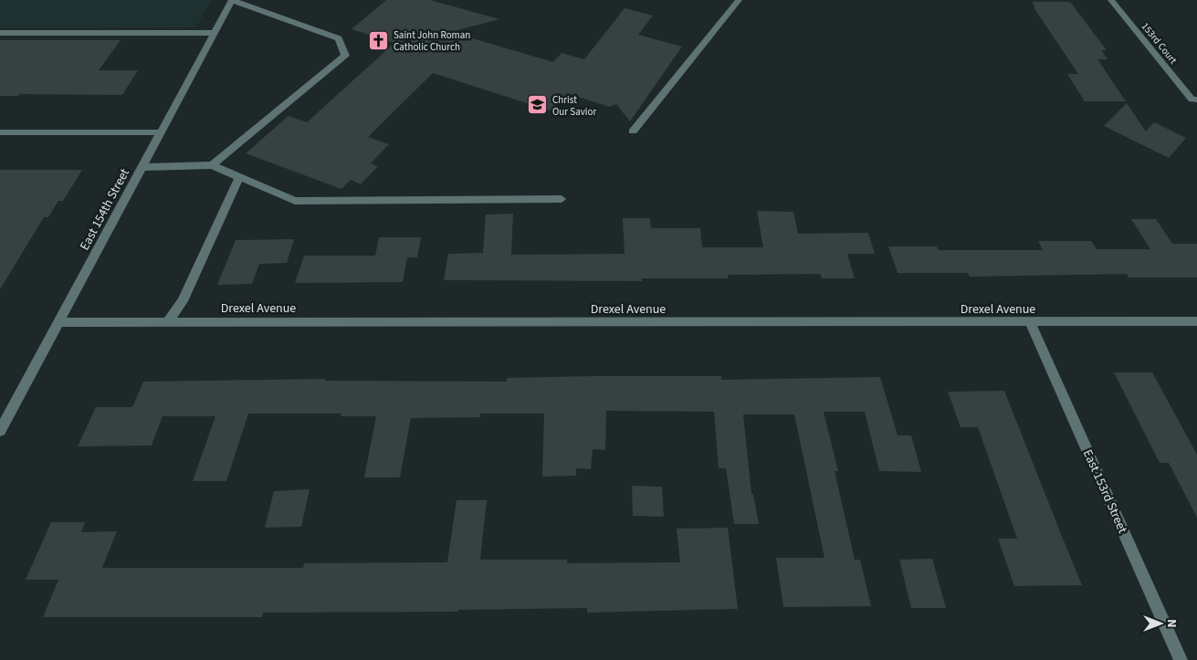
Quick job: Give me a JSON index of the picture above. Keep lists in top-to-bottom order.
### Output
{
  "streets": {
    "street": [
      "153rd Court",
      "East 154th Street",
      "Drexel Avenue",
      "East 153rd Street"
    ]
  },
  "crossings": [
    ["East 154th Street", "Drexel Avenue"],
    ["Drexel Avenue", "East 153rd Street"]
  ],
  "places": {
    "church": ["Saint John Roman Catholic Church"],
    "school or university": ["Christ Our Savior"]
  },
  "north": "right"
}
